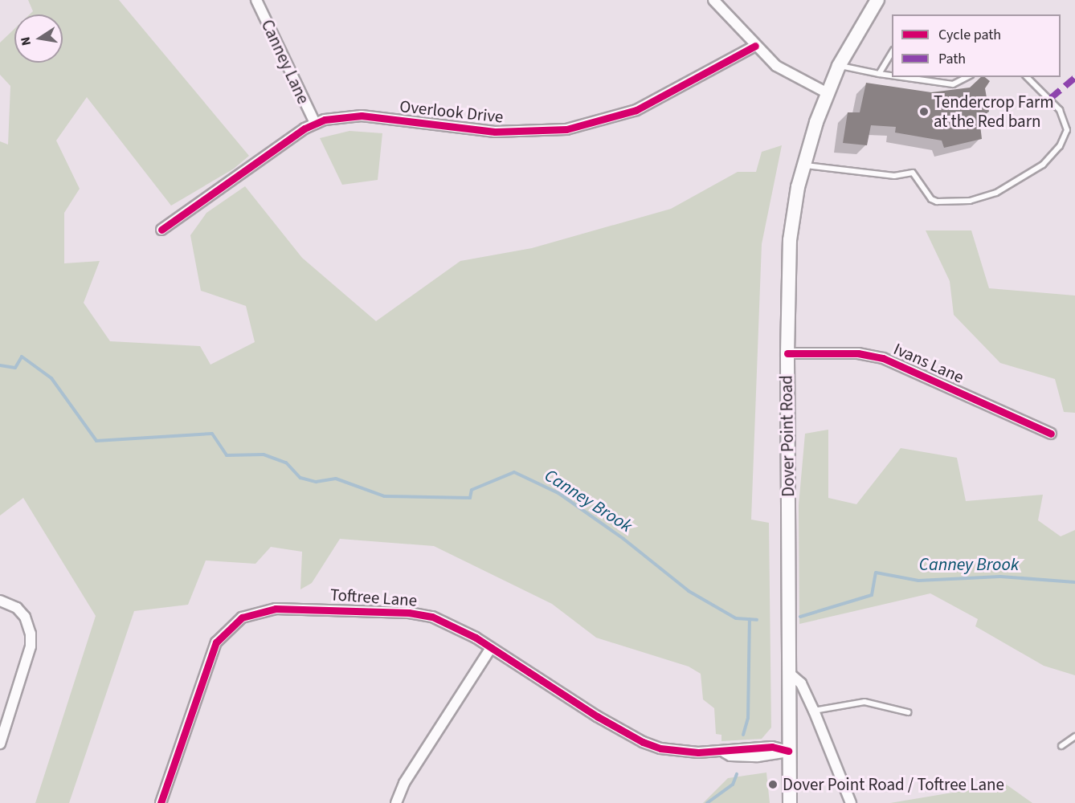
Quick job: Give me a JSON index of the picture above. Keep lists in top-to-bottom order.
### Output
{
  "streets": {
    "main road": ["Dover Point Road"],
    "street": [
      "Canney Lane",
      "Overlook Drive",
      "Ivans Lane",
      "Toftree Lane"
    ]
  },
  "crossings": [
    ["Canney Lane", "Overlook Drive"],
    ["Ivans Lane", "Dover Point Road"],
    ["Dover Point Road", "Toftree Lane"]
  ],
  "water": ["Canney Brook"],
  "places": ["Tendercrop Farm at the Red barn", "Dover Point Road / Toftree Lane"],
  "legend": ["Cycle path", "Path"],
  "north": "left"
}
